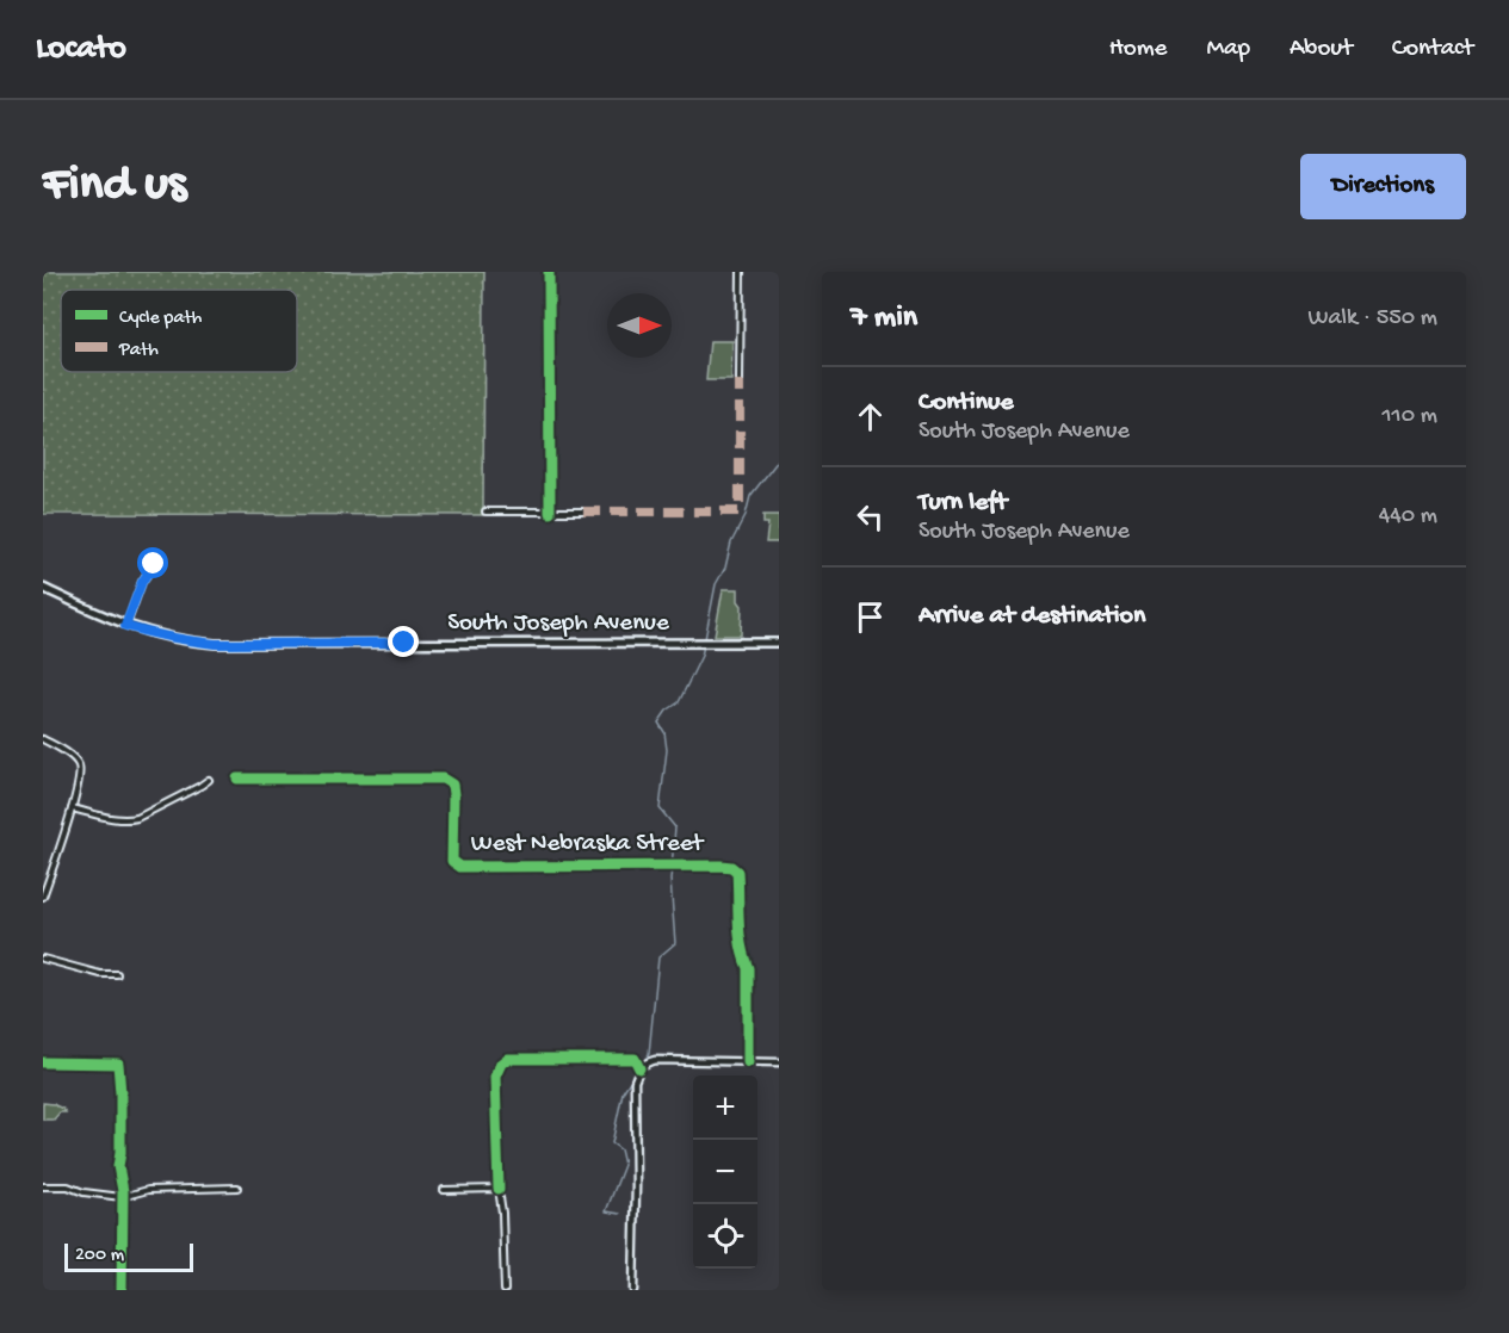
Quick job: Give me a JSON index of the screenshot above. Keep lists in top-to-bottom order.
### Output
{
  "streets": {
    "main road": ["South Joseph Avenue"],
    "street": ["West Nebraska Street"]
  },
  "legend": ["Cycle path", "Path"],
  "scale_bar": "200 m",
  "north": "right",
  "page": {
    "header": "Locato",
    "nav": [
      "Home",
      "Map",
      "About",
      "Contact"
    ],
    "buttons": "Directions",
    "title": "Find us",
    "heading": ["7 min", "Walk · 550 m"],
    "list": [
      ["Continue", "South Joseph Avenue", "110 m"],
      ["Turn left", "South Joseph Avenue", "440 m"],
      "Arrive at destination"
    ],
    "map_buttons": ["+", "−"],
    "scale": "200 m"
  }
}
